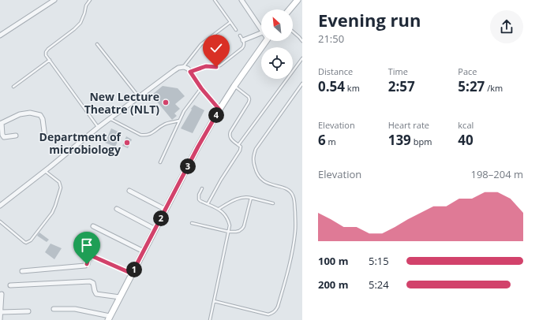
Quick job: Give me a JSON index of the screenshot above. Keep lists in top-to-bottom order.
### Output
{
  "places": ["New Lecture Theatre (NLT)", "Department of microbiology"],
  "north": "top left",
  "page": {
    "heading": ["Evening run", "21:50"],
    "stats": [
      ["Distance", "0.54 km"],
      ["Time", "2:57"],
      ["Pace", "5:27 /km"],
      ["Elevation", "6 m"],
      ["Heart rate", "139 bpm"],
      ["kcal", "40"]
    ],
    "pins": [
      "4",
      "3",
      "2",
      "1"
    ],
    "chart": ["Elevation", "198–204 m"],
    "list": [
      {
        "name": "100 m",
        "note": "5:15"
      },
      {
        "name": "200 m",
        "note": "5:24"
      }
    ]
  }
}
